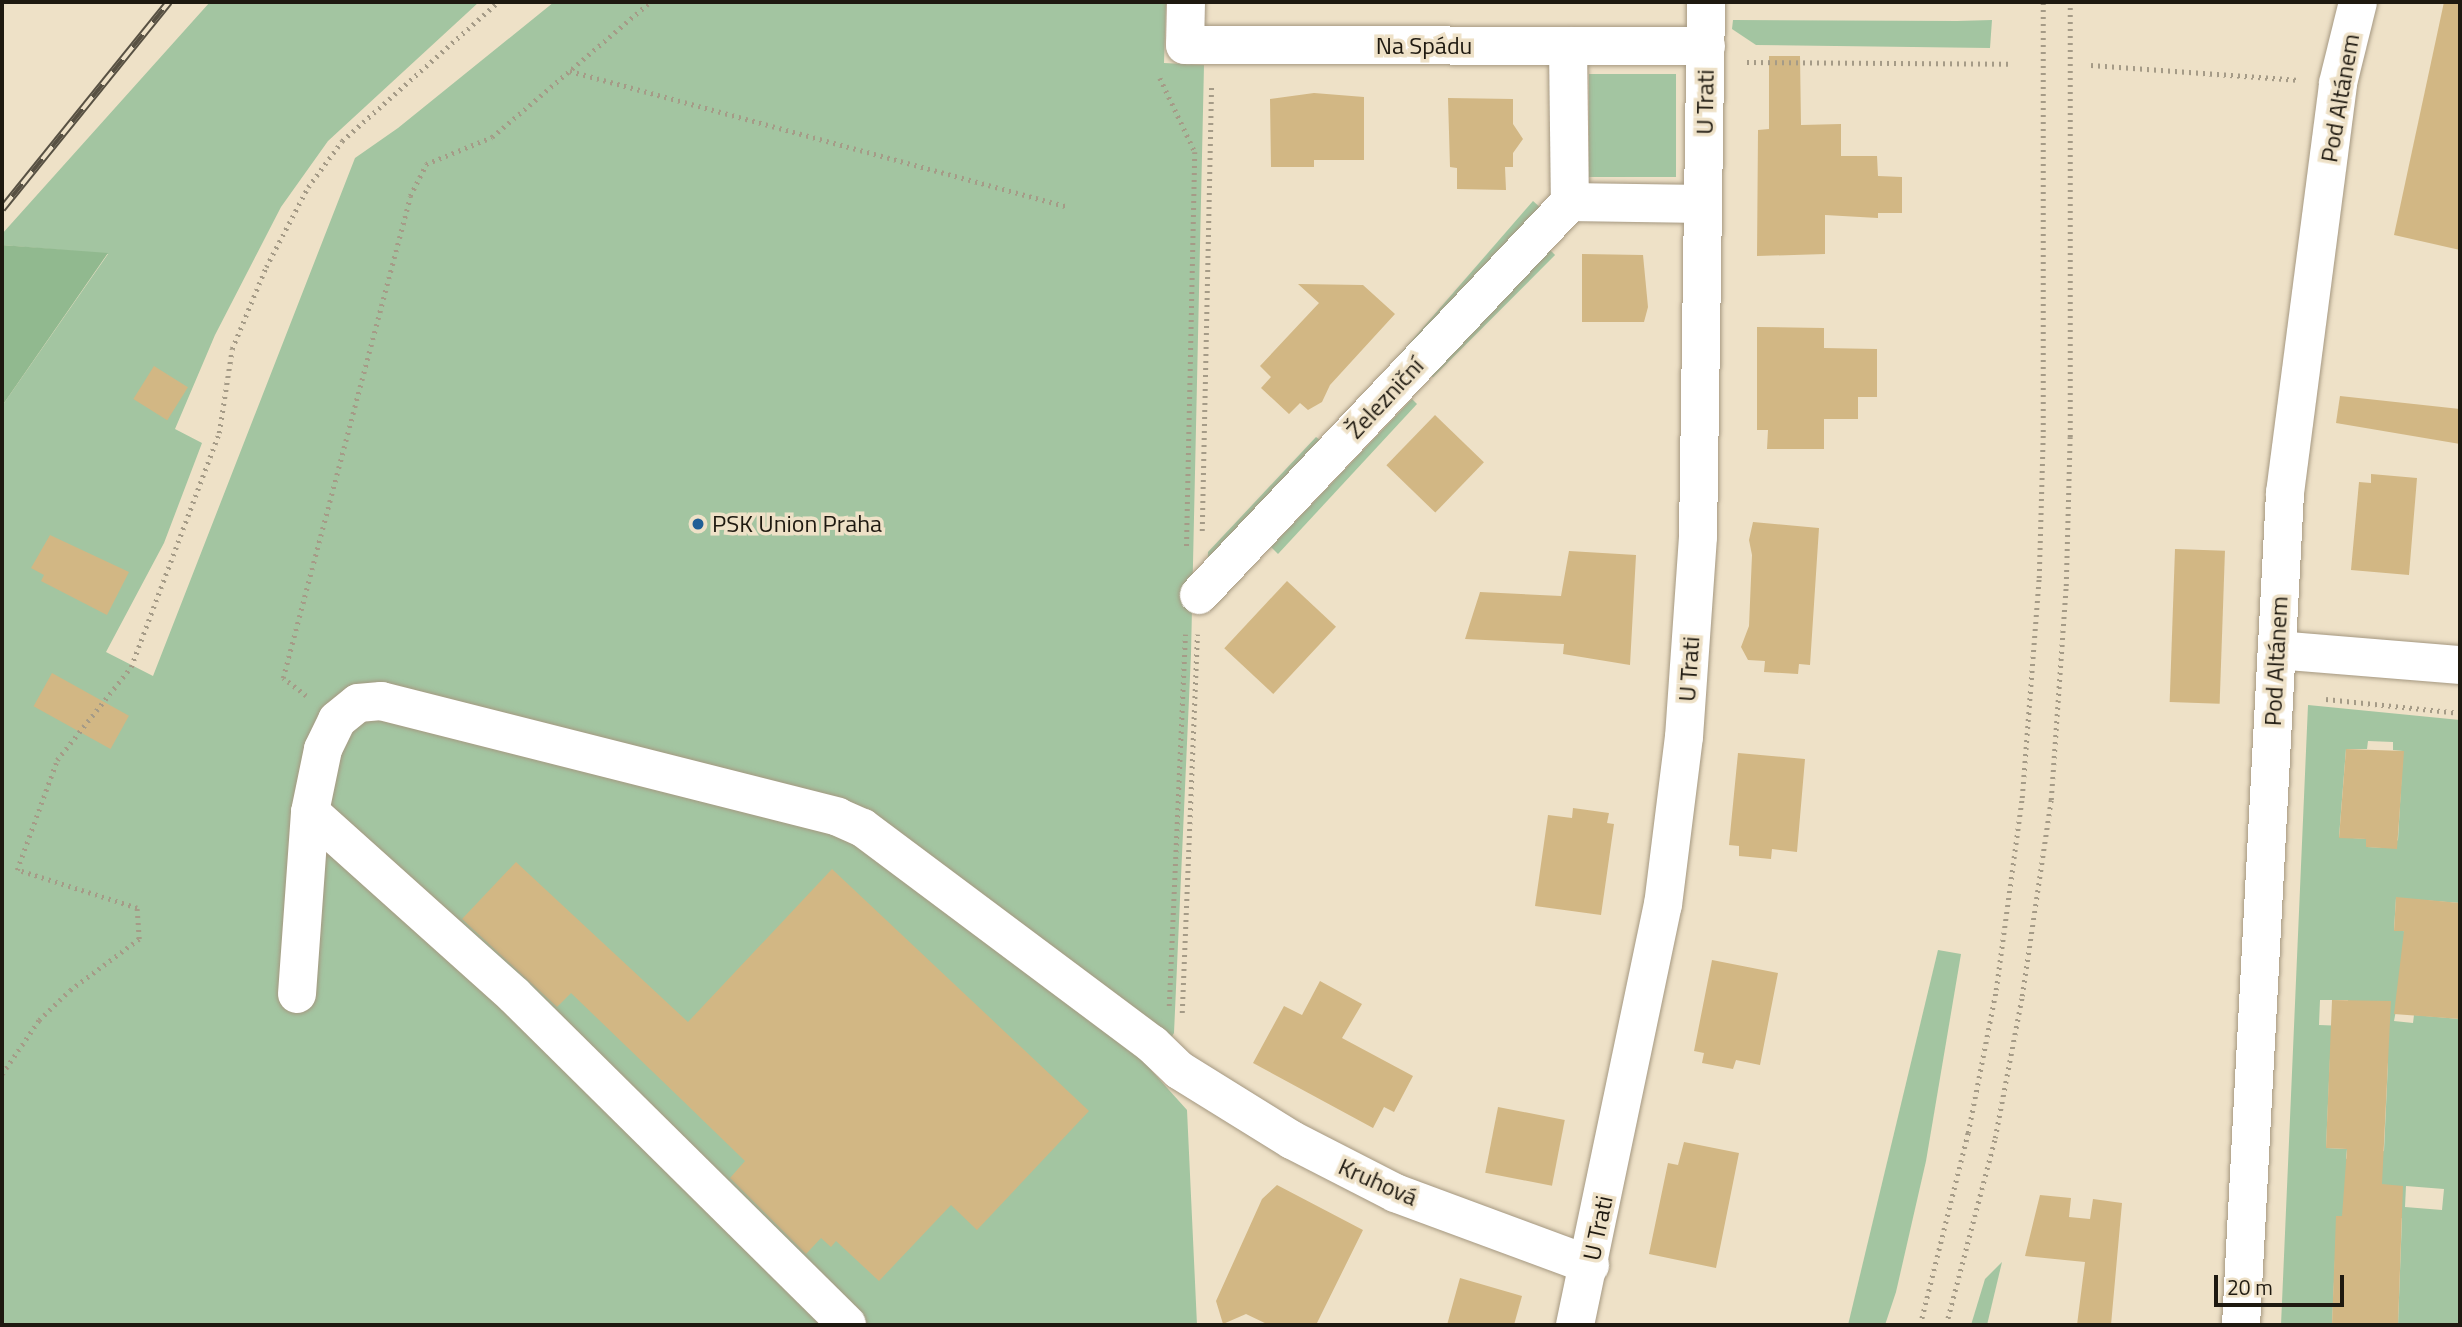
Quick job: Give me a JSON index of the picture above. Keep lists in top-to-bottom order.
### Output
{
  "streets": {
    "street": [
      "Na Spádu",
      "Pod Altánem",
      "U Trati",
      "Železniční",
      "Kruhová"
    ]
  },
  "crossings": [
    ["Na Spádu", "U Trati"],
    ["U Trati", "Kruhová"]
  ],
  "places": ["PSK Union Praha"],
  "scale_bar": "20 m"
}
